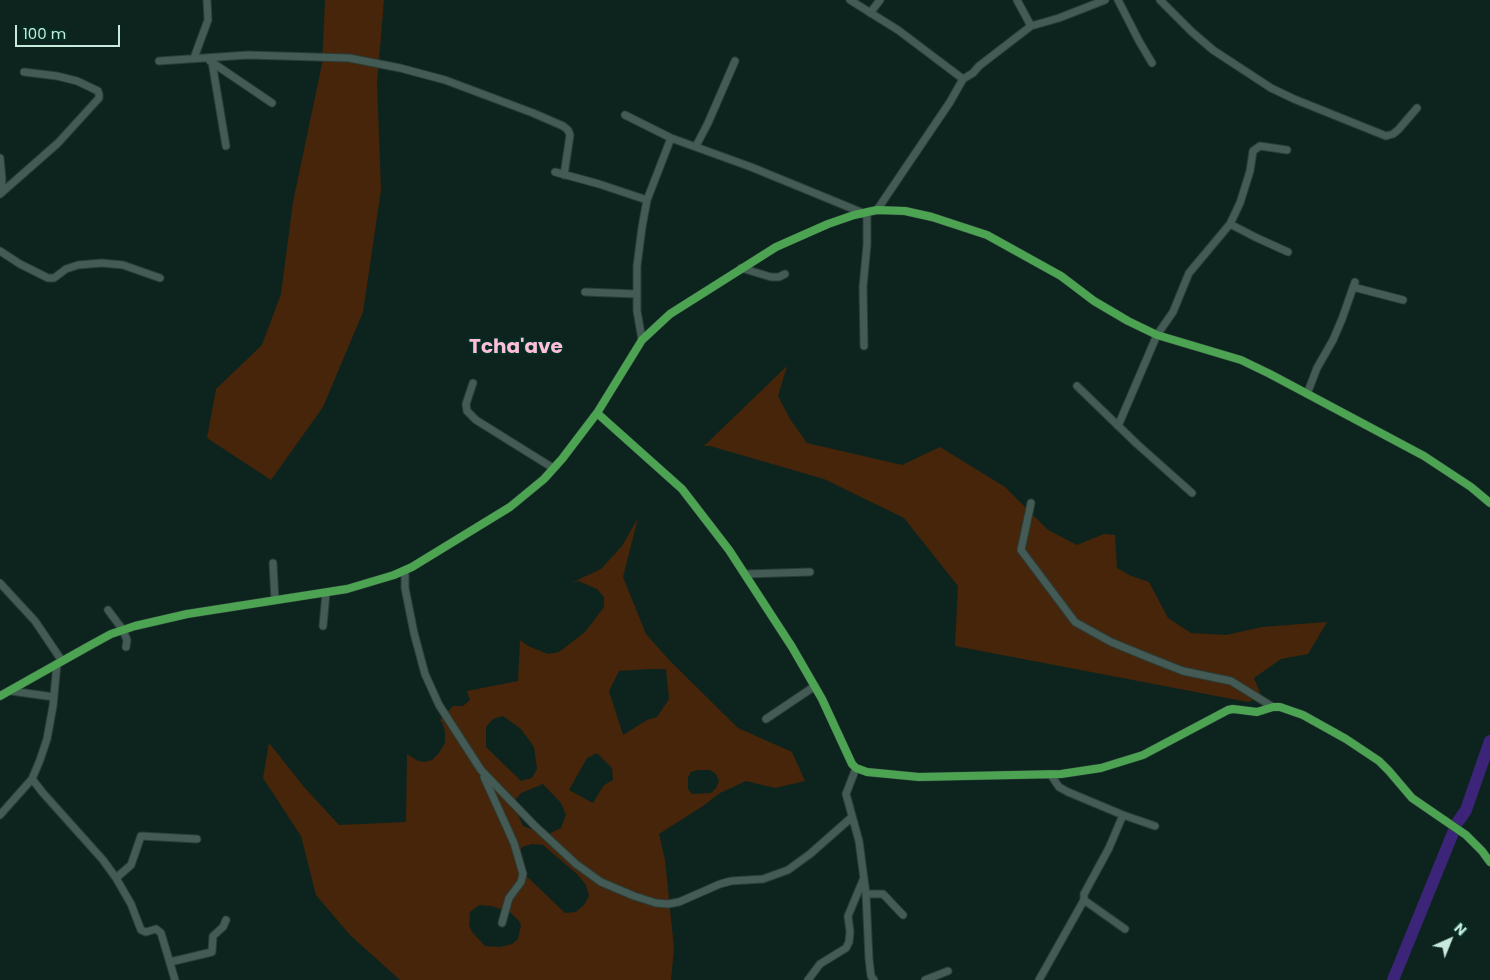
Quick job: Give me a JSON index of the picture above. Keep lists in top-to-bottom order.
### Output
{
  "districts": ["Tcha'ave"],
  "scale_bar": "100 m",
  "north": "top right"
}
